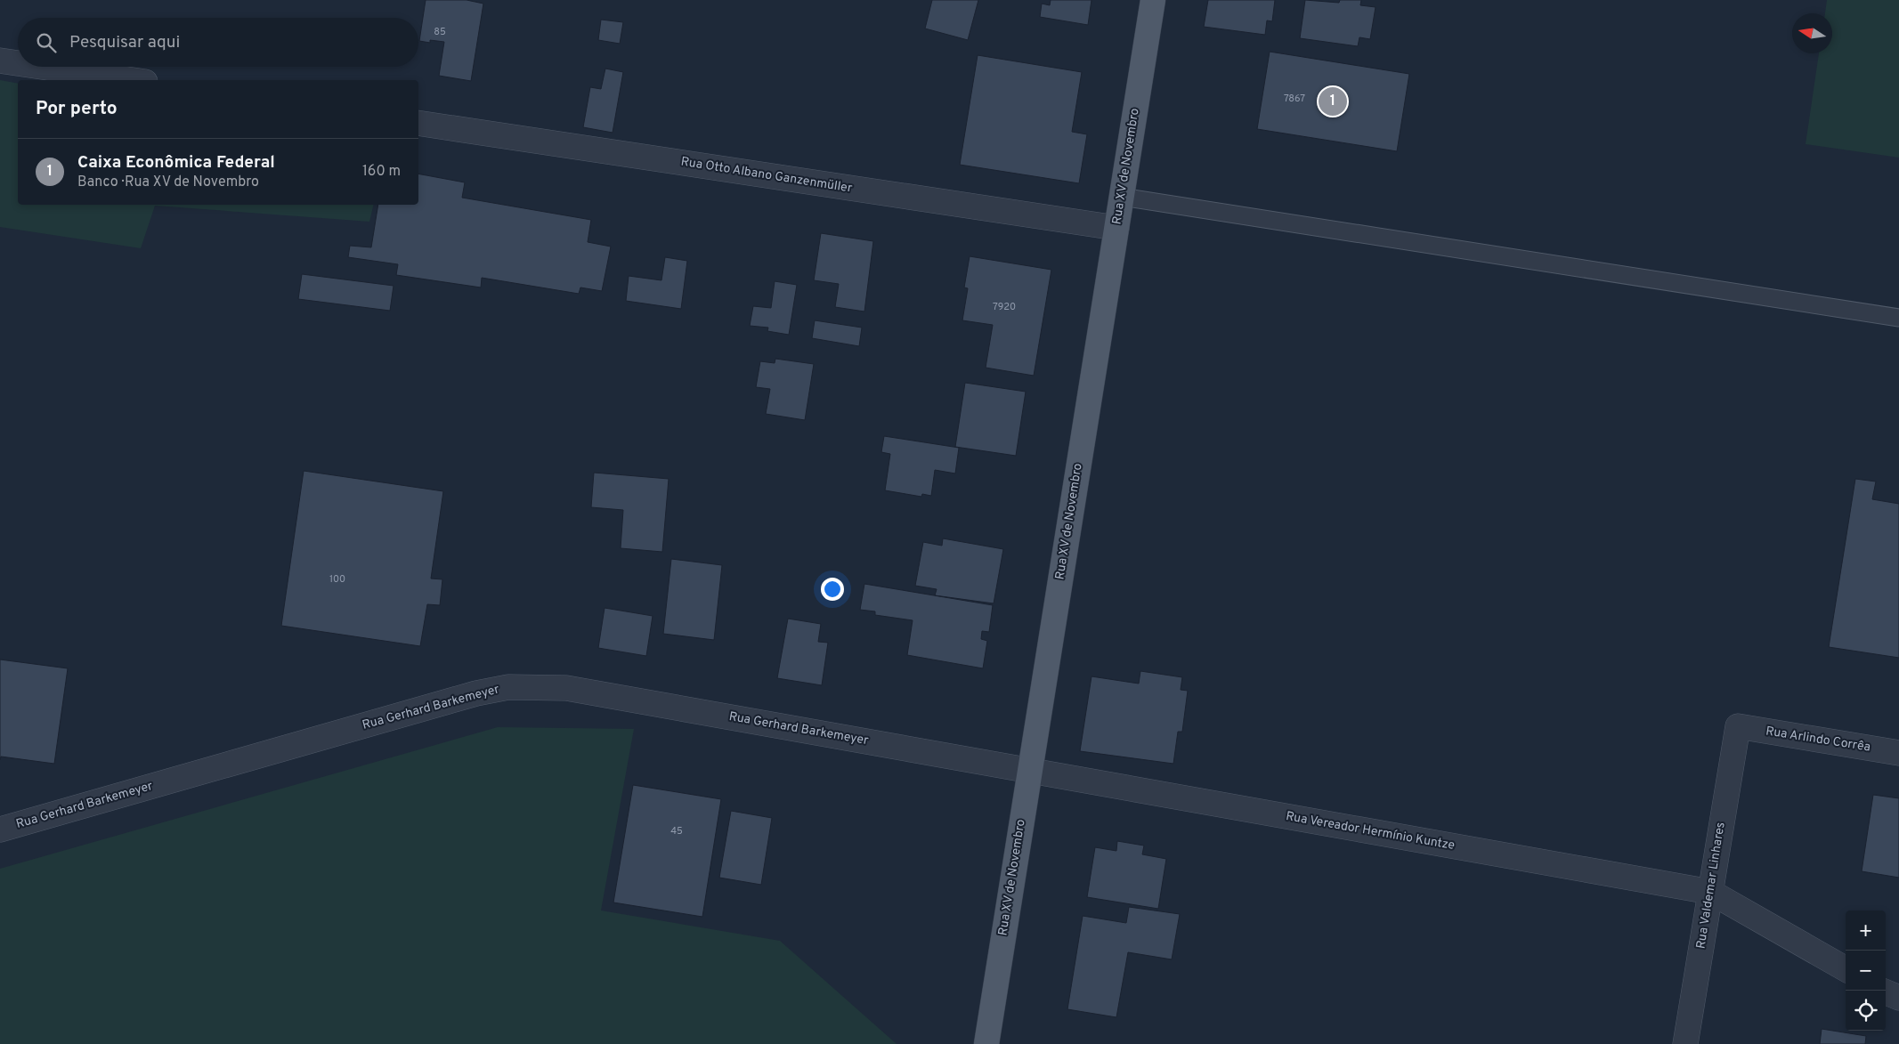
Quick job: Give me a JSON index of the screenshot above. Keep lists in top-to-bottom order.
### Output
{
  "streets": {
    "main road": ["Rua XV de Novembro"],
    "street": [
      "Rua Otto Albano Ganzenmüller",
      "Rua Gerhard Barkemeyer",
      "Rua Arlindo Corrêa",
      "Rua Vereador Hermínio Kuntze",
      "Rua Valdemar Linhares"
    ]
  },
  "crossings": [
    ["Rua XV de Novembro", "Rua Otto Albano Ganzenmüller"],
    ["Rua XV de Novembro", "Rua Gerhard Barkemeyer"],
    ["Rua XV de Novembro", "Rua Vereador Hermínio Kuntze"],
    ["Rua Gerhard Barkemeyer", "Rua Vereador Hermínio Kuntze"],
    ["Rua Arlindo Corrêa", "Rua Valdemar Linhares"],
    ["Rua Vereador Hermínio Kuntze", "Rua Valdemar Linhares"]
  ],
  "house_numbers": [
    "85",
    "7867",
    "7920",
    "100",
    "45"
  ],
  "north": "left",
  "page": {
    "search": "Pesquisar aqui",
    "heading": "Por perto",
    "pins": "1",
    "list": [
      {
        "mark": "1",
        "name": "Caixa Econômica Federal",
        "note": "Banco · Rua XV de Novembro",
        "value": "160 m"
      }
    ],
    "map_buttons": ["+", "−"]
  }
}
